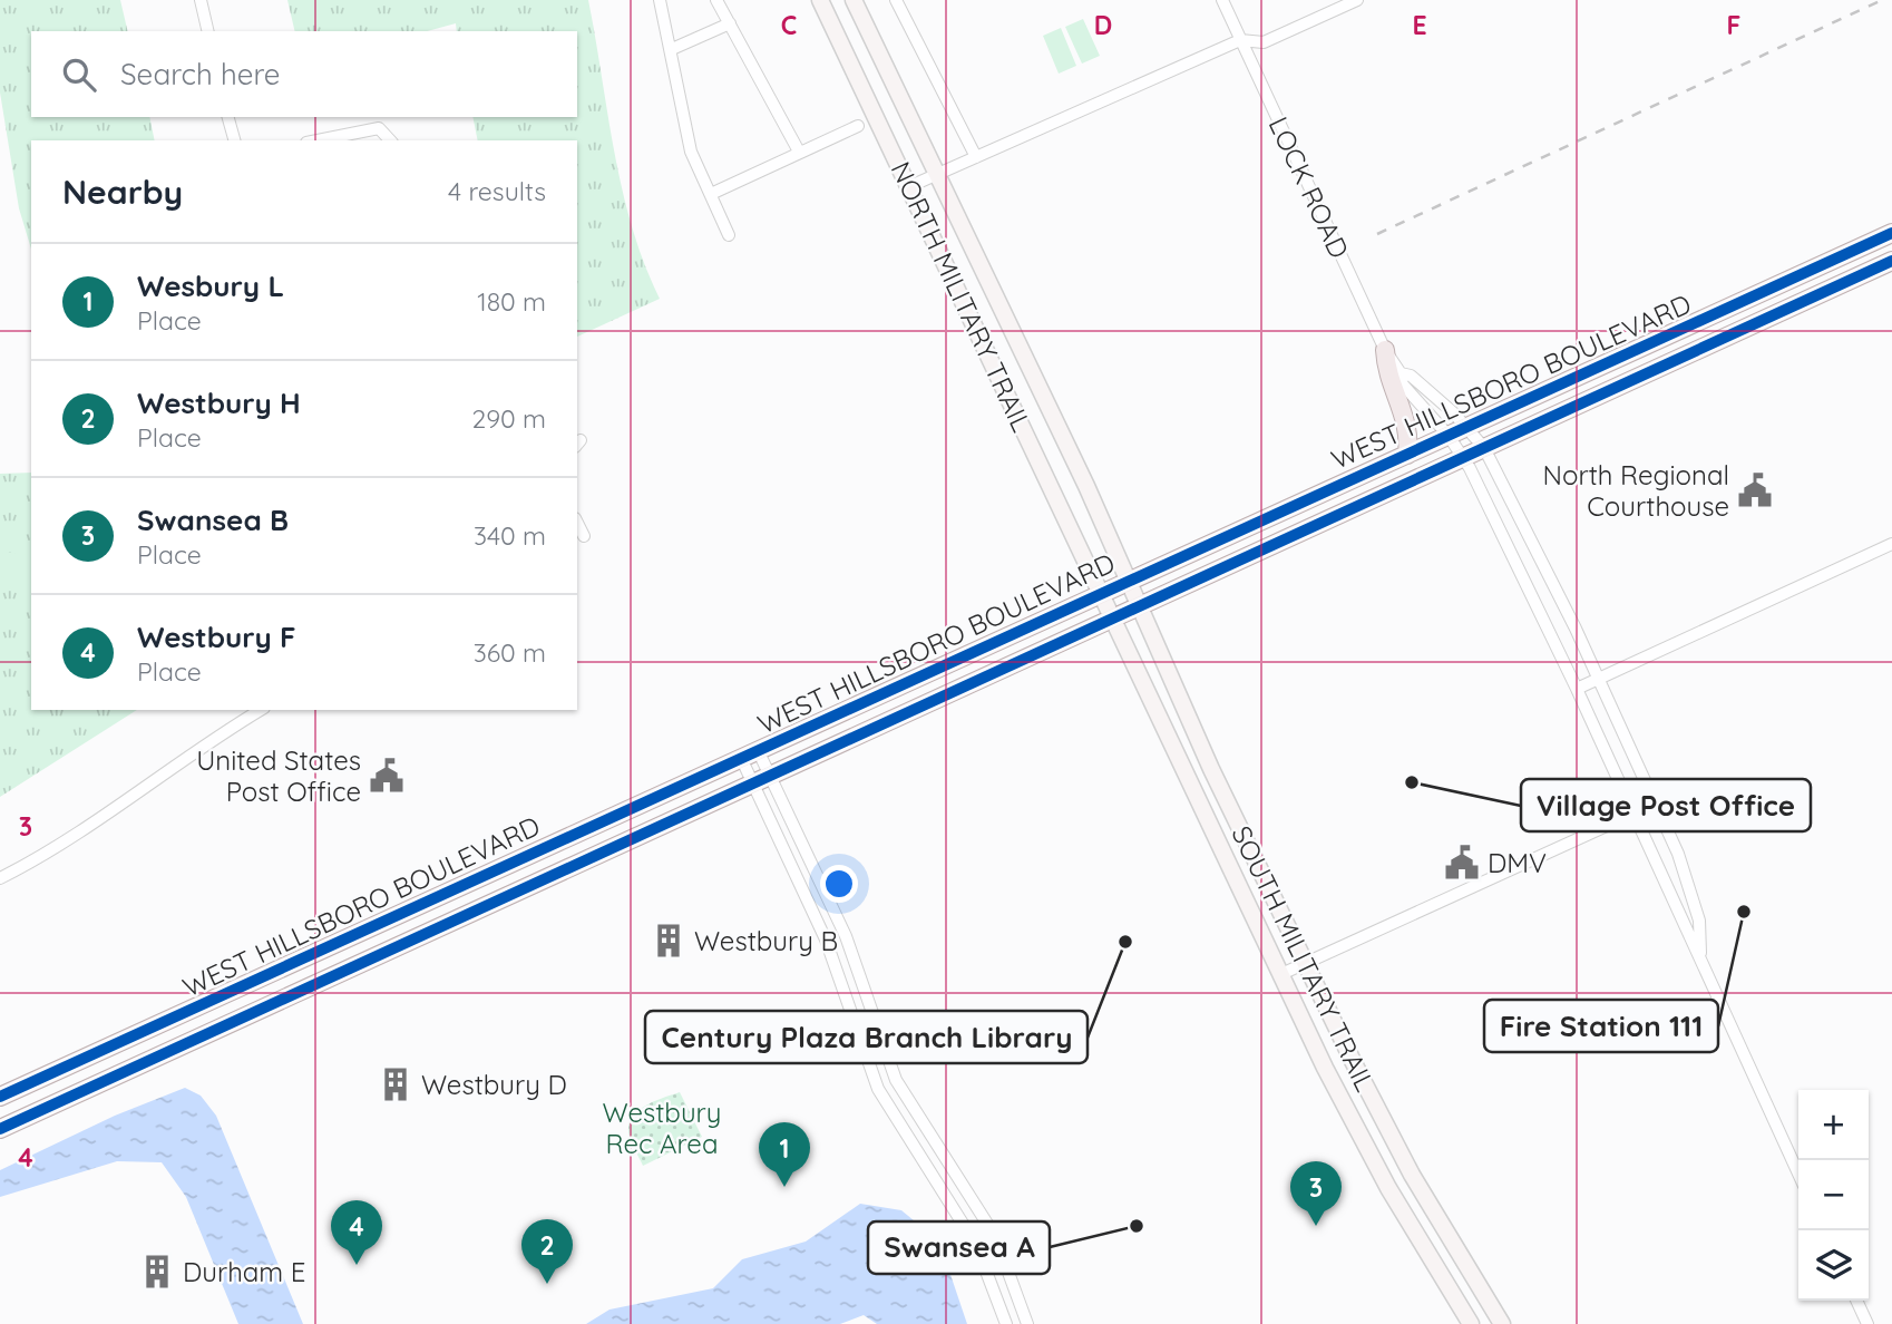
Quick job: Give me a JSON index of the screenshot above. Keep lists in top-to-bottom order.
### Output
{
  "streets": {
    "main road": ["WEST HILLSBORO BOULEVARD"],
    "street": ["LOCK ROAD", "NORTH MILITARY TRAIL", "SOUTH MILITARY TRAIL"]
  },
  "crossings": [
    ["LOCK ROAD", "WEST HILLSBORO BOULEVARD"],
    ["NORTH MILITARY TRAIL", "WEST HILLSBORO BOULEVARD"],
    ["NORTH MILITARY TRAIL", "SOUTH MILITARY TRAIL"],
    ["WEST HILLSBORO BOULEVARD", "SOUTH MILITARY TRAIL"]
  ],
  "parks": ["Westbury Rec Area"],
  "places": {
    "public building": ["North Regional Courthouse", "United States Post Office", "DMV"],
    "other": [
      "Village Post Office",
      "Fire Station 111",
      "Century Plaza Branch Library",
      "Swansea A"
    ],
    "building": ["Westbury B", "Westbury D", "Durham E"]
  },
  "page": {
    "search": "Search here",
    "heading": ["Nearby", "4 results"],
    "list": [
      {
        "mark": "1",
        "name": "Wesbury L",
        "note": "Place",
        "value": "180 m"
      },
      {
        "mark": "2",
        "name": "Westbury H",
        "note": "Place",
        "value": "290 m"
      },
      {
        "mark": "3",
        "name": "Swansea B",
        "note": "Place",
        "value": "340 m"
      },
      {
        "mark": "4",
        "name": "Westbury F",
        "note": "Place",
        "value": "360 m"
      }
    ],
    "map_buttons": ["+", "−"],
    "pins": [
      "1",
      "3",
      "4",
      "2"
    ]
  },
  "grid": {
    "columns": [
      "C",
      "D",
      "E",
      "F"
    ],
    "rows": ["3", "4"]
  }
}
